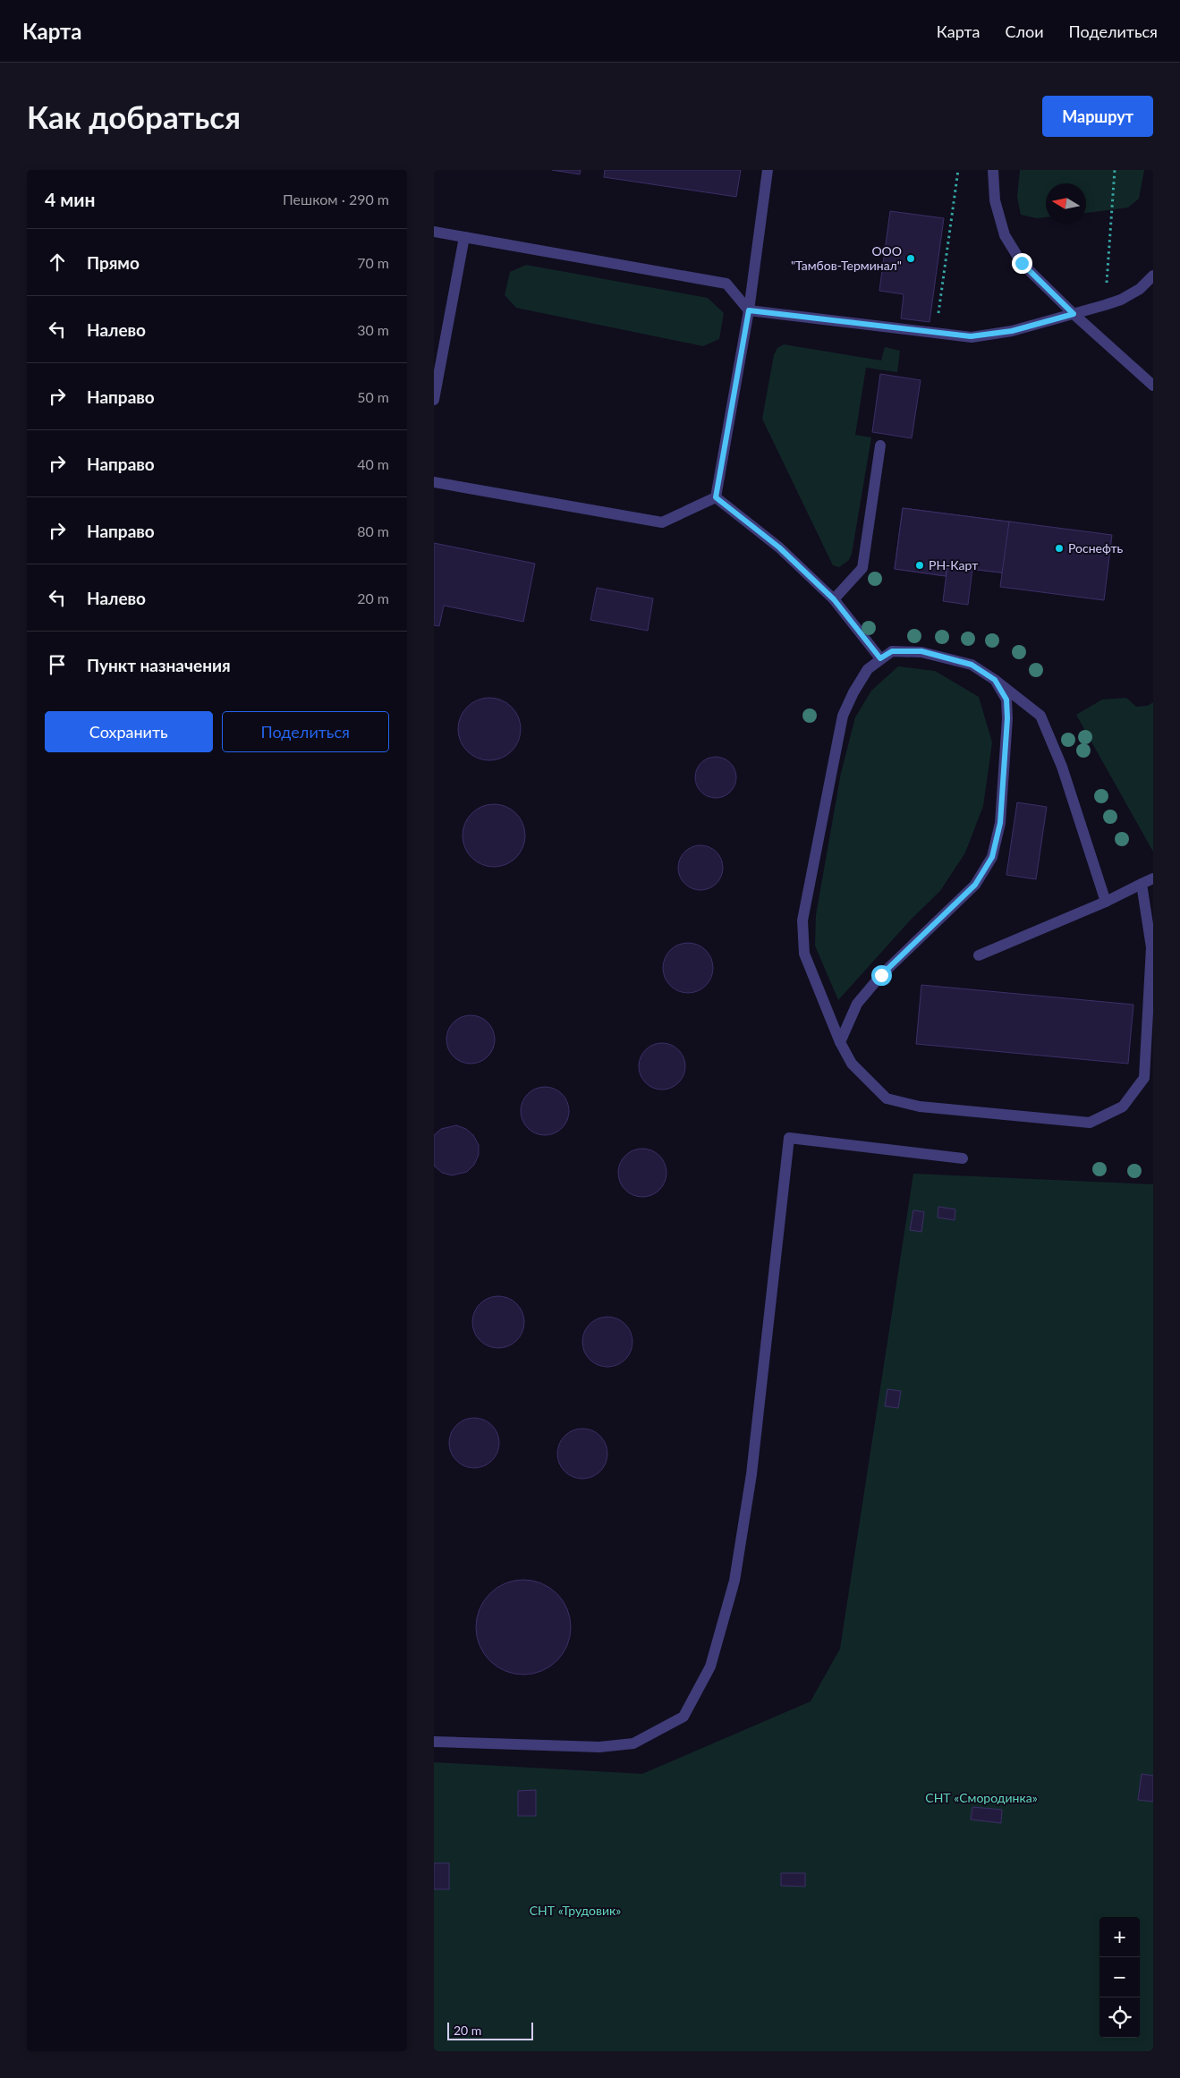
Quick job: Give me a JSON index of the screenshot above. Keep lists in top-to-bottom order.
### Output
{
  "parks": ["СНТ «Смородинка»", "СНТ «Трудовик»"],
  "places": ["ООО \"Тамбов-Терминал\"", "Роснефть", "РН-Карт"],
  "scale_bar": "20 m",
  "north": "left",
  "page": {
    "header": "Карта",
    "nav": ["Карта", "Слои", "Поделиться"],
    "buttons": [
      "Маршрут",
      ["Сохранить", "Поделиться"]
    ],
    "title": "Как добраться",
    "heading": ["4 мин", "Пешком · 290 m"],
    "list": [
      ["Прямо", "70 m"],
      ["Налево", "30 m"],
      ["Направо", "50 m"],
      ["Направо", "40 m"],
      ["Направо", "80 m"],
      ["Налево", "20 m"],
      "Пункт назначения"
    ],
    "map_buttons": ["+", "−"],
    "scale": "20 m"
  }
}
